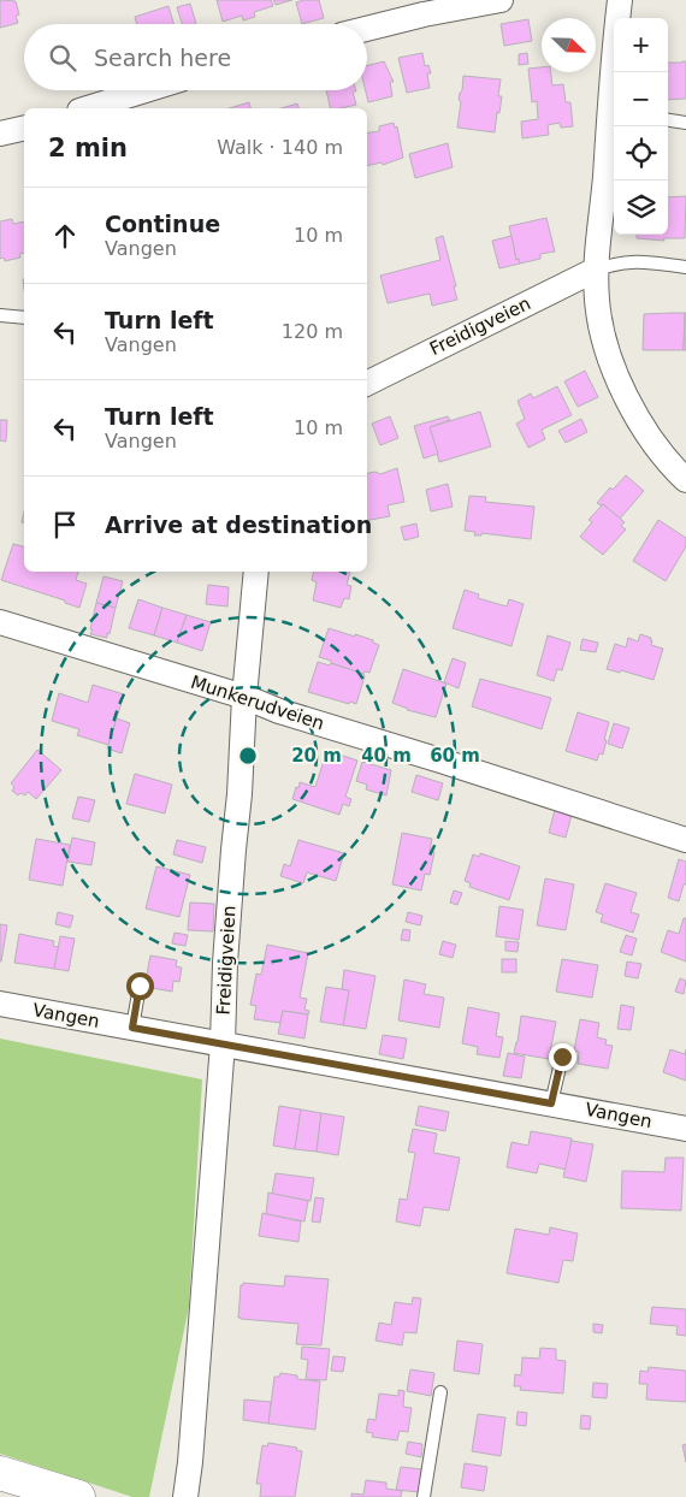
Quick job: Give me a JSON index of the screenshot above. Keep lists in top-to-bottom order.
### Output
{
  "streets": {
    "street": ["Freidigveien", "Munkerudveien", "Vangen"]
  },
  "crossings": [
    ["Freidigveien", "Munkerudveien"],
    ["Freidigveien", "Vangen"]
  ],
  "north": "bottom right",
  "page": {
    "map_buttons": ["+", "−"],
    "search": "Search here",
    "heading": ["2 min", "Walk · 140 m"],
    "list": [
      ["Continue", "Vangen", "10 m"],
      ["Turn left", "Vangen", "120 m"],
      ["Turn left", "Vangen", "10 m"],
      "Arrive at destination"
    ]
  },
  "rings": ["20 m", "40 m", "60 m"]
}
